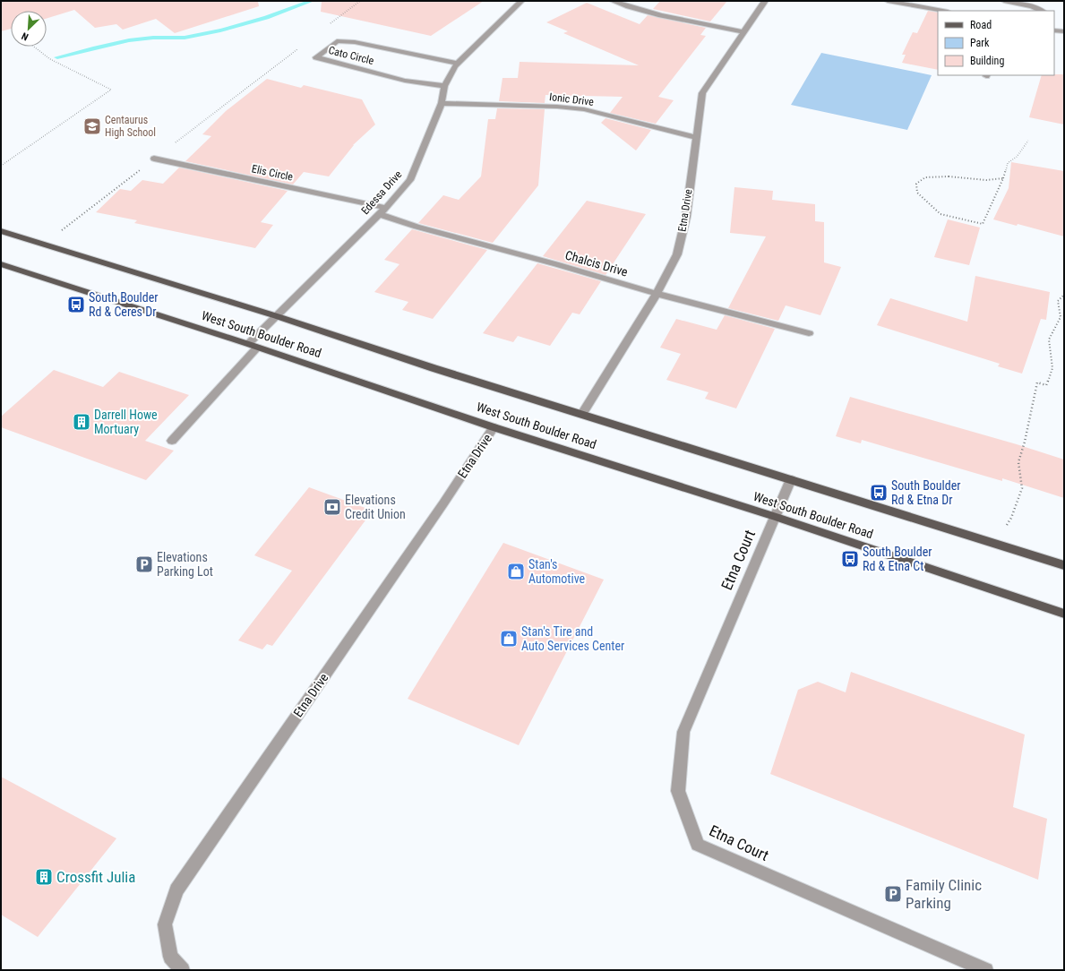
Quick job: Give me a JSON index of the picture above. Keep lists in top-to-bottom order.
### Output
{
  "streets": {
    "main road": ["West South Boulder Road"],
    "street": [
      "Cato Circle",
      "Ionic Drive",
      "Elis Circle",
      "Edessa Drive",
      "Etna Drive",
      "Chalcis Drive",
      "Etna Court"
    ]
  },
  "crossings": [
    ["Cato Circle", "Edessa Drive"],
    ["Ionic Drive", "Edessa Drive"],
    ["Ionic Drive", "Etna Drive"],
    ["Elis Circle", "Edessa Drive"],
    ["Edessa Drive", "Chalcis Drive"],
    ["Edessa Drive", "West South Boulder Road"],
    ["Etna Drive", "Chalcis Drive"],
    ["Etna Drive", "West South Boulder Road"],
    ["West South Boulder Road", "Etna Court"]
  ],
  "places": {
    "school or university": ["Centaurus High School"],
    "bus stop": ["South Boulder Rd & Ceres Dr", "South Boulder Rd & Etna Dr", "South Boulder Rd & Etna Ct"],
    "building": ["Darrell Howe Mortuary", "Crossfit Julia"],
    "bank": ["Elevations Credit Union"],
    "parking": ["Elevations Parking Lot", "Family Clinic Parking"],
    "shop": ["Stan's Automotive", "Stan's Tire and Auto Services Center"]
  },
  "legend": ["Road", "Park", "Building"],
  "north": "bottom left"
}
